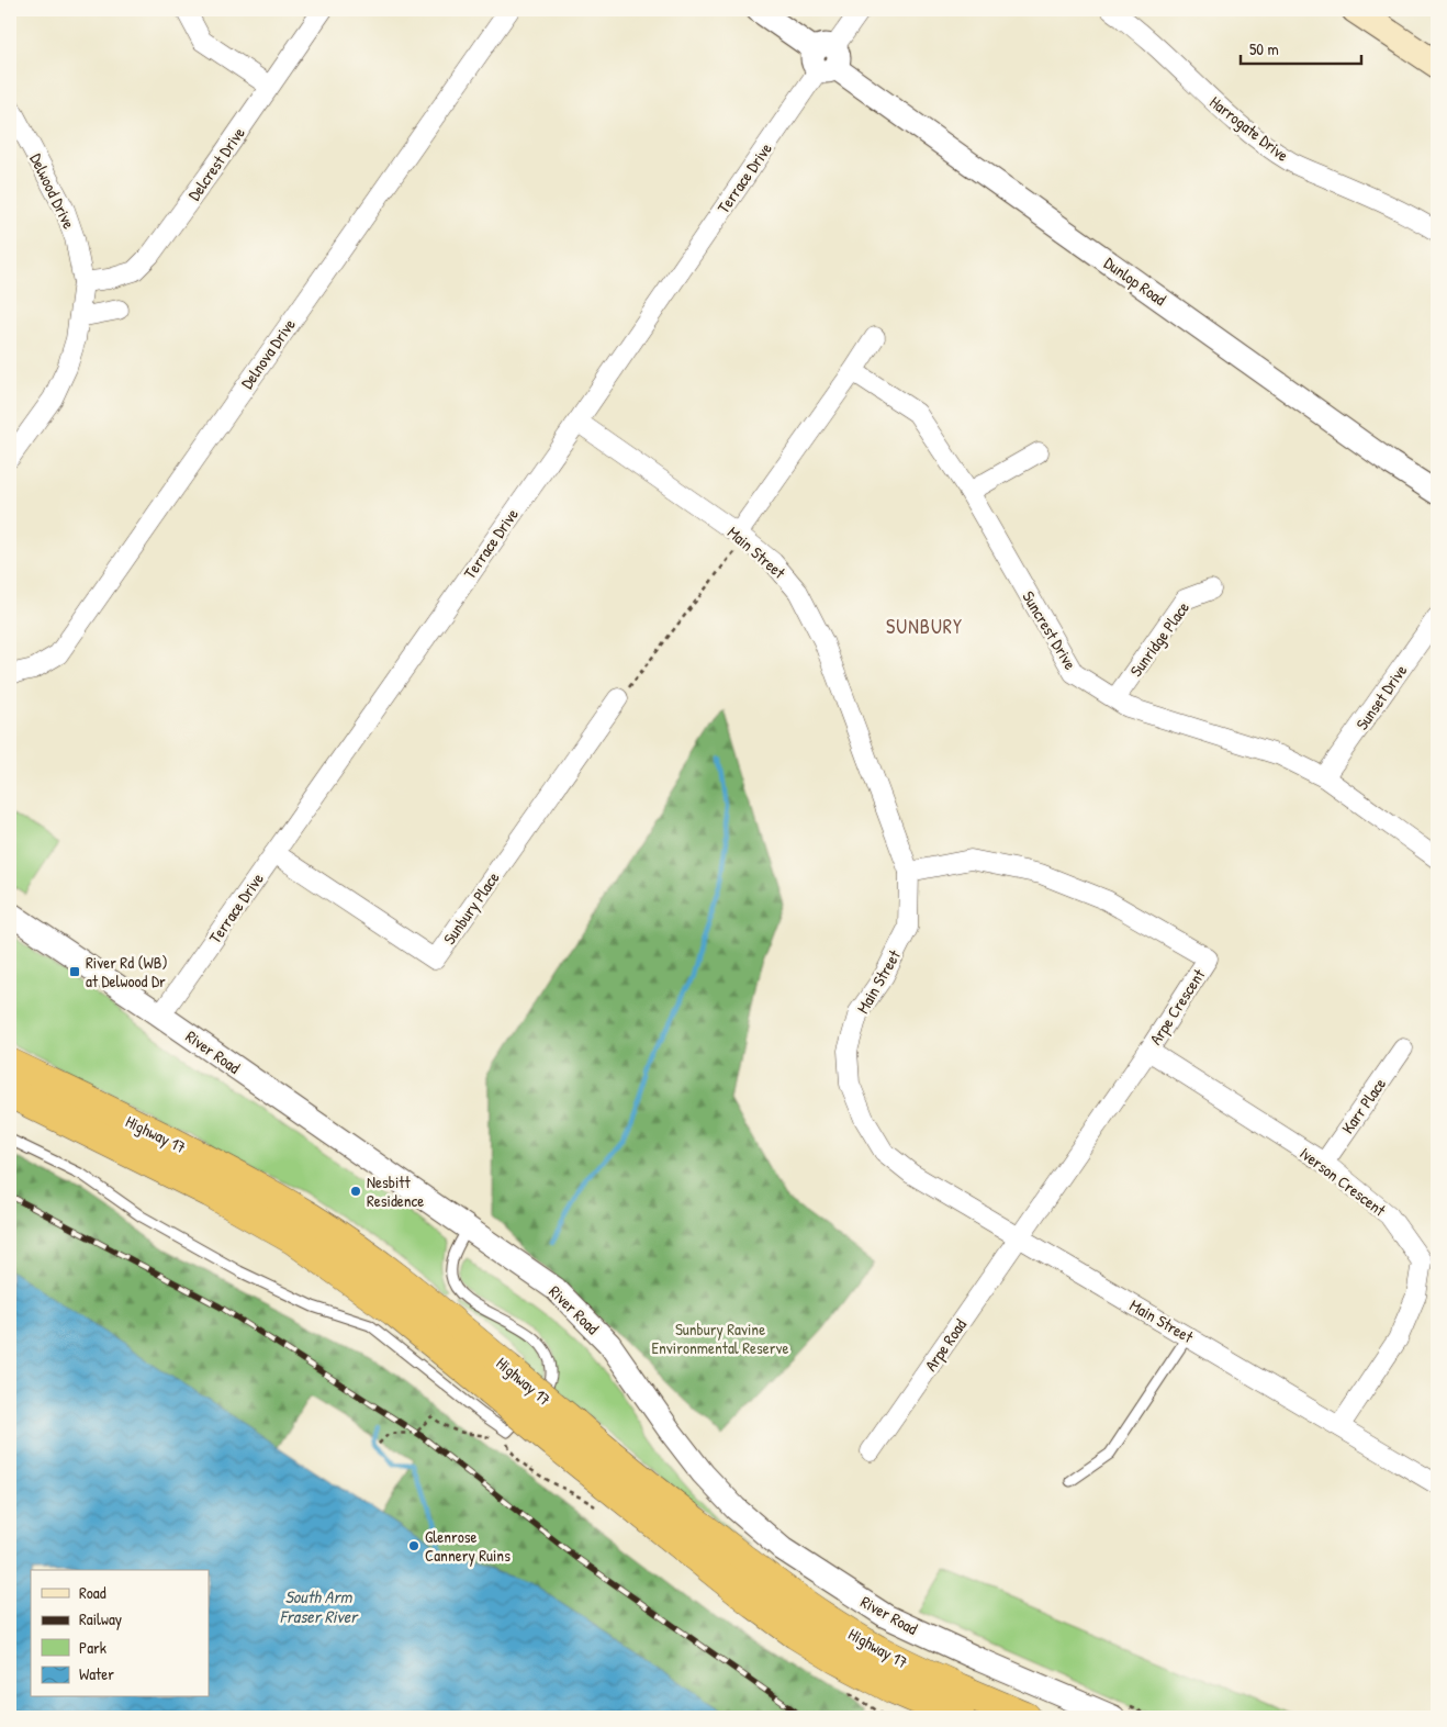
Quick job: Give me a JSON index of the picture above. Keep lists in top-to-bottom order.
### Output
{
  "streets": {
    "highway": ["Highway 17"],
    "street": [
      "Harrogate Drive",
      "Delcrest Drive",
      "Terrace Drive",
      "Delwood Drive",
      "Dunlop Road",
      "Delnova Drive",
      "Main Street",
      "Suncrest Drive",
      "Sunridge Place",
      "Sunset Drive",
      "Sunbury Place",
      "Arpe Crescent",
      "River Road",
      "Karr Place",
      "Iverson Crescent",
      "Arpe Road"
    ]
  },
  "crossings": [
    ["Delcrest Drive", "Delwood Drive"],
    ["Terrace Drive", "Dunlop Road"],
    ["Terrace Drive", "Main Street"],
    ["Terrace Drive", "Sunbury Place"],
    ["Terrace Drive", "River Road"],
    ["Main Street", "Arpe Crescent"],
    ["Main Street", "Iverson Crescent"],
    ["Main Street", "Arpe Road"],
    ["Suncrest Drive", "Sunridge Place"],
    ["Suncrest Drive", "Sunset Drive"],
    ["Arpe Crescent", "Iverson Crescent"],
    ["Arpe Crescent", "Arpe Road"],
    ["Karr Place", "Iverson Crescent"]
  ],
  "districts": ["SUNBURY"],
  "water": ["South Arm Fraser River"],
  "parks": ["Sunbury Ravine Environmental Reserve"],
  "places": {
    "transit": ["River Rd (WB) at Delwood Dr"],
    "other": ["Nesbitt Residence", "Glenrose Cannery Ruins"]
  },
  "legend": [
    "Road",
    "Railway",
    "Park",
    "Water"
  ],
  "scale_bar": "50 m"
}
